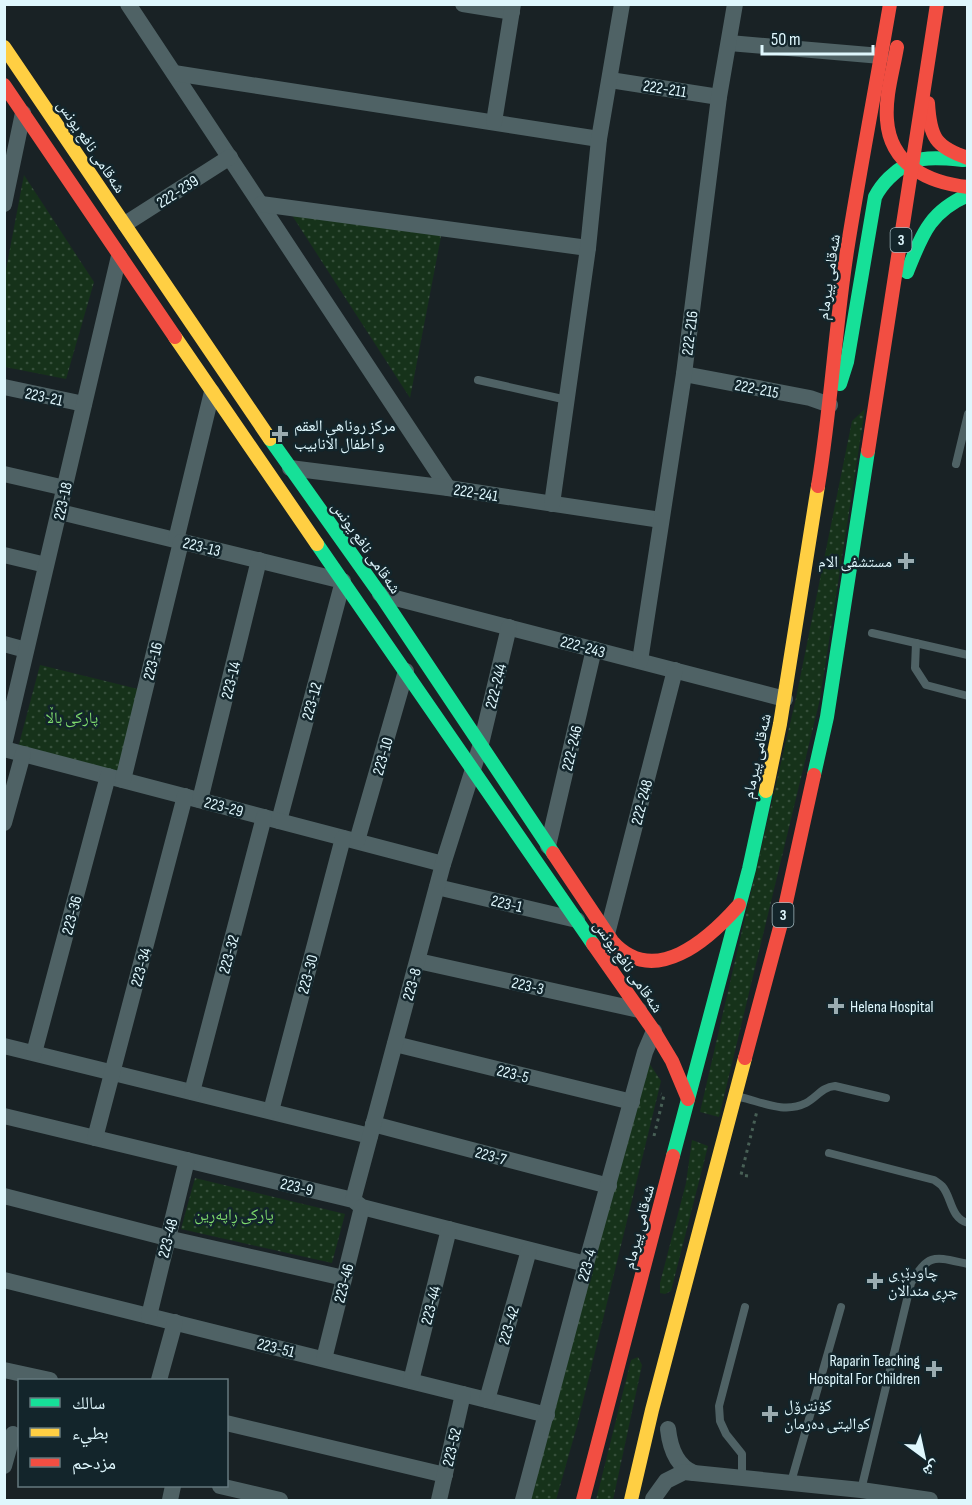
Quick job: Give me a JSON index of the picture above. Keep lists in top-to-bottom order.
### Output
{
  "streets": {
    "main road": ["شەقامی نافع یونس", "3", "شەقامی پیرمام"],
    "street": [
      "222-211",
      "222-239",
      "222-216",
      "222-215",
      "223-21",
      "222-241",
      "223-18",
      "223-13",
      "222-243",
      "223-16",
      "223-14",
      "222-244",
      "223-12",
      "222-246",
      "223-10",
      "222-248",
      "223-29",
      "223-1",
      "223-36",
      "223-32",
      "223-34",
      "223-30",
      "223-8",
      "223-3",
      "223-5",
      "223-7",
      "223-9",
      "223-48",
      "223-4",
      "223-46",
      "223-44",
      "223-42",
      "223-51",
      "223-52"
    ]
  },
  "crossings": [
    ["222-211", "222-216"],
    ["شەقامی نافع یونس", "222-239"],
    ["شەقامی نافع یونس", "شەقامی پیرمام"],
    ["شەقامی نافع یونس", "222-241"],
    ["شەقامی نافع یونس", "223-18"],
    ["شەقامی نافع یونس", "223-13"],
    ["شەقامی نافع یونس", "222-243"],
    ["شەقامی نافع یونس", "223-16"],
    ["شەقامی نافع یونس", "222-244"],
    ["شەقامی نافع یونس", "223-12"],
    ["شەقامی نافع یونس", "222-246"],
    ["شەقامی نافع یونس", "223-10"],
    ["شەقامی نافع یونس", "222-248"],
    ["شەقامی نافع یونس", "223-1"],
    ["شەقامی نافع یونس", "223-8"],
    ["شەقامی نافع یونس", "223-3"],
    ["شەقامی نافع یونس", "223-4"],
    ["شەقامی پیرمام", "222-215"],
    ["شەقامی پیرمام", "222-243"],
    ["222-216", "222-215"],
    ["222-216", "222-241"],
    ["222-216", "222-243"],
    ["223-21", "223-18"],
    ["223-18", "223-13"],
    ["223-18", "223-29"],
    ["223-13", "223-16"],
    ["223-13", "223-14"],
    ["223-13", "223-12"],
    ["222-243", "222-244"],
    ["222-243", "222-246"],
    ["222-243", "222-248"],
    ["223-16", "223-29"],
    ["223-16", "223-36"],
    ["223-14", "223-29"],
    ["223-14", "223-34"],
    ["222-244", "223-8"],
    ["223-12", "223-29"],
    ["223-12", "223-32"],
    ["223-10", "223-29"],
    ["223-10", "223-30"],
    ["223-29", "223-36"],
    ["223-29", "223-32"],
    ["223-29", "223-34"],
    ["223-29", "223-30"],
    ["223-29", "223-8"],
    ["223-1", "223-8"],
    ["223-36", "223-7"],
    ["223-32", "223-7"],
    ["223-34", "223-7"],
    ["223-34", "223-9"],
    ["223-30", "223-7"],
    ["223-8", "223-3"],
    ["223-8", "223-5"],
    ["223-8", "223-7"],
    ["223-8", "223-9"],
    ["223-8", "223-46"],
    ["223-5", "223-4"],
    ["223-7", "223-4"],
    ["223-9", "223-48"],
    ["223-9", "223-4"],
    ["223-9", "223-46"],
    ["223-9", "223-44"],
    ["223-9", "223-42"],
    ["223-48", "223-51"],
    ["223-4", "223-51"],
    ["223-46", "223-51"],
    ["223-44", "223-51"],
    ["223-42", "223-51"],
    ["223-51", "223-52"]
  ],
  "parks": ["پارکی باڵا", "پارکی ڕاپەڕین"],
  "places": {
    "health": [
      "مركز روناهي العقم و اطفال الانابيب",
      "مستشفى الام",
      "Helena Hospital",
      "چاودێری چڕی منداڵان",
      "Raparin Teaching Hospital For Children",
      "کۆنترۆل کوالیتی دەرمان"
    ]
  },
  "legend": ["سالك", "بطيء", "مزدحم"],
  "scale_bar": "50 m",
  "north": "bottom right"
}
